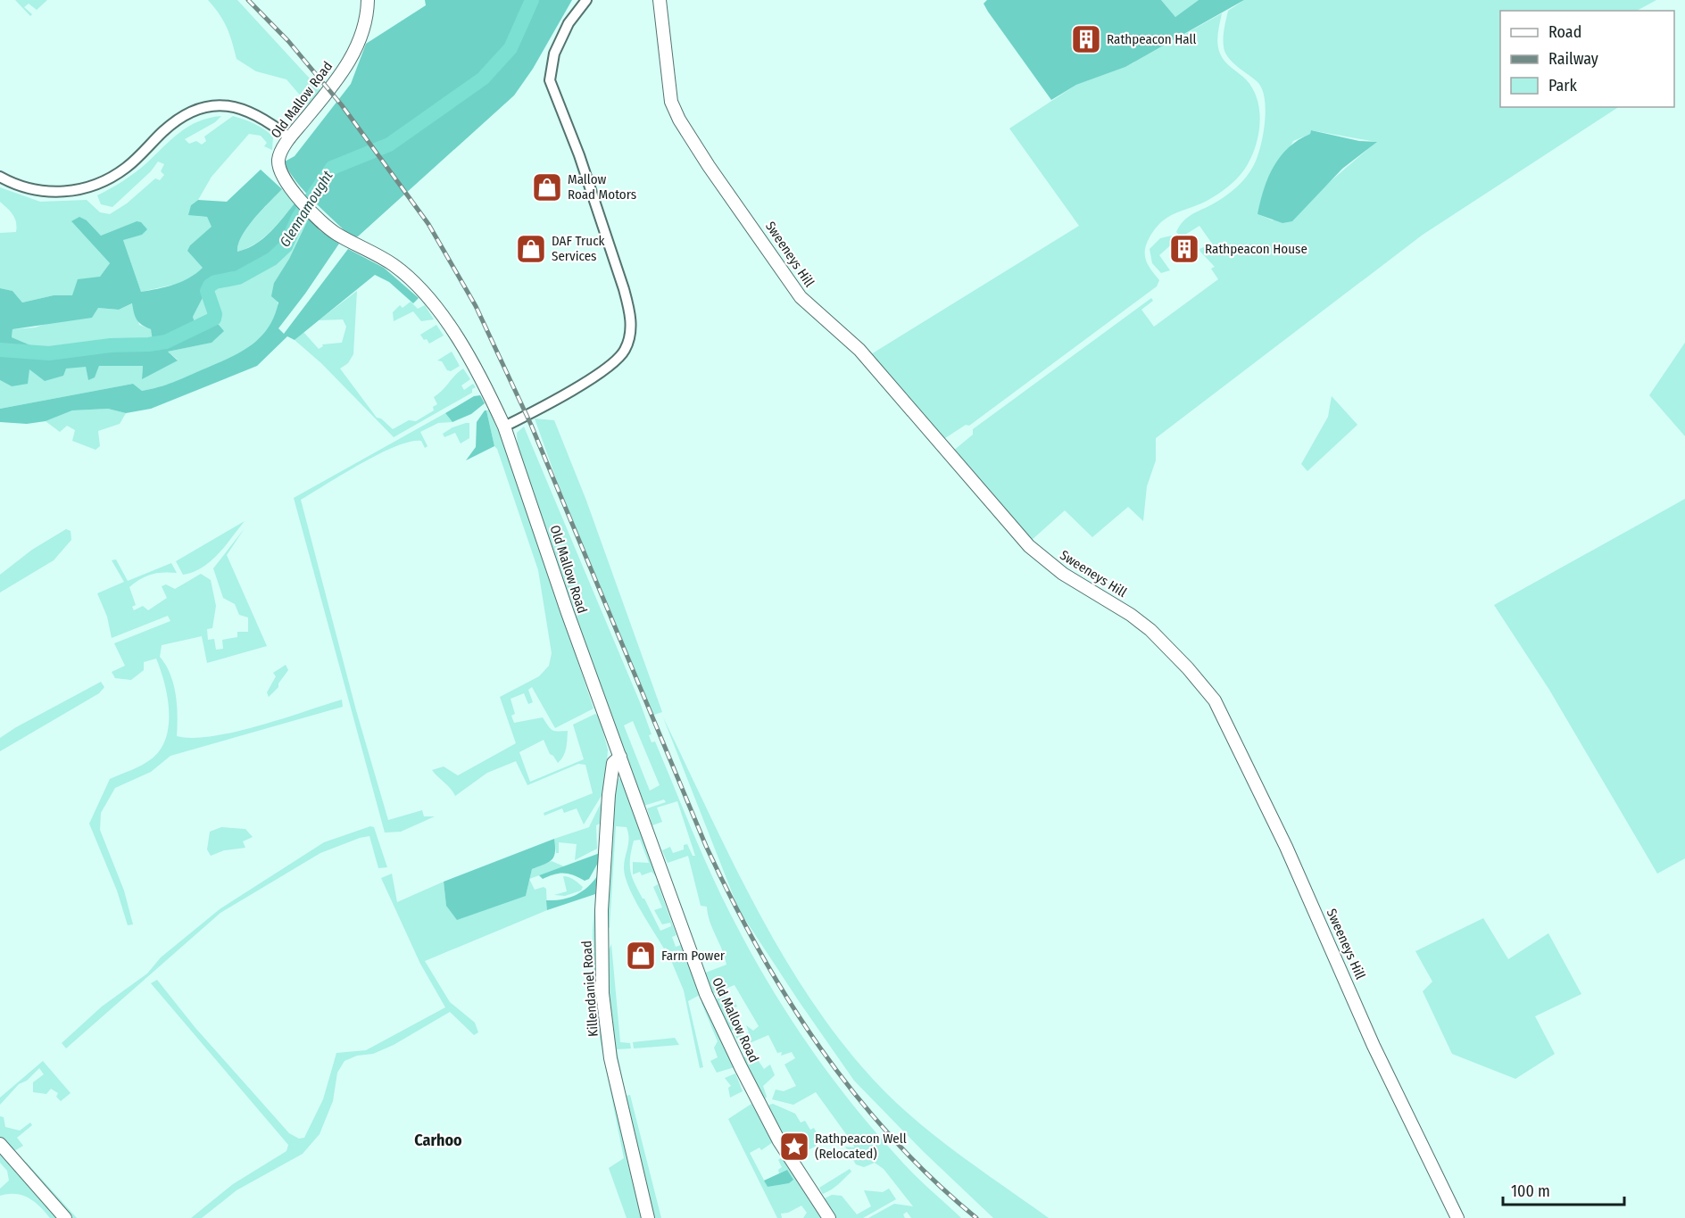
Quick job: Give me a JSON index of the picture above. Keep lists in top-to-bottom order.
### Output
{
  "streets": {
    "street": ["Old Mallow Road", "Sweeneys Hill", "Killendaniel Road"]
  },
  "crossings": [
    ["Old Mallow Road", "Killendaniel Road"]
  ],
  "districts": ["Carhoo"],
  "water": ["Glennamought"],
  "places": {
    "building": ["Rathpeacon Hall", "Rathpeacon House"],
    "shop": ["Mallow Road Motors", "DAF Truck Services", "Farm Power"],
    "place": ["Rathpeacon Well (Relocated)"]
  },
  "legend": ["Road", "Railway", "Park"],
  "scale_bar": "100 m"
}
